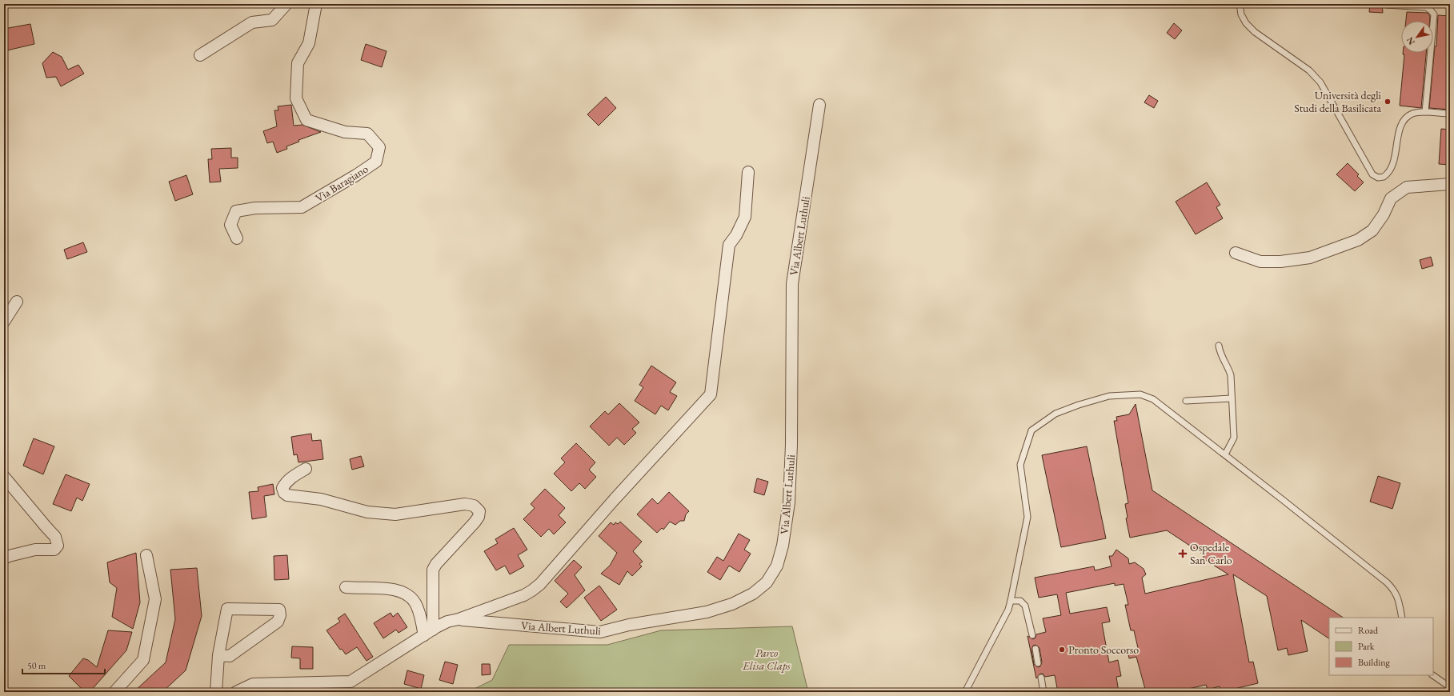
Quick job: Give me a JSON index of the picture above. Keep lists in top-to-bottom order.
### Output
{
  "streets": {
    "street": ["Via Baragiano", "Via Albert Luthuli"]
  },
  "parks": ["Parco Elisa Claps"],
  "places": {
    "other": ["Università degli Studi della Basilicata", "Pronto Soccorso"],
    "health": ["Ospedale San Carlo"]
  },
  "legend": ["Road", "Park", "Building"],
  "scale_bar": "50 m",
  "north": "bottom left"
}
